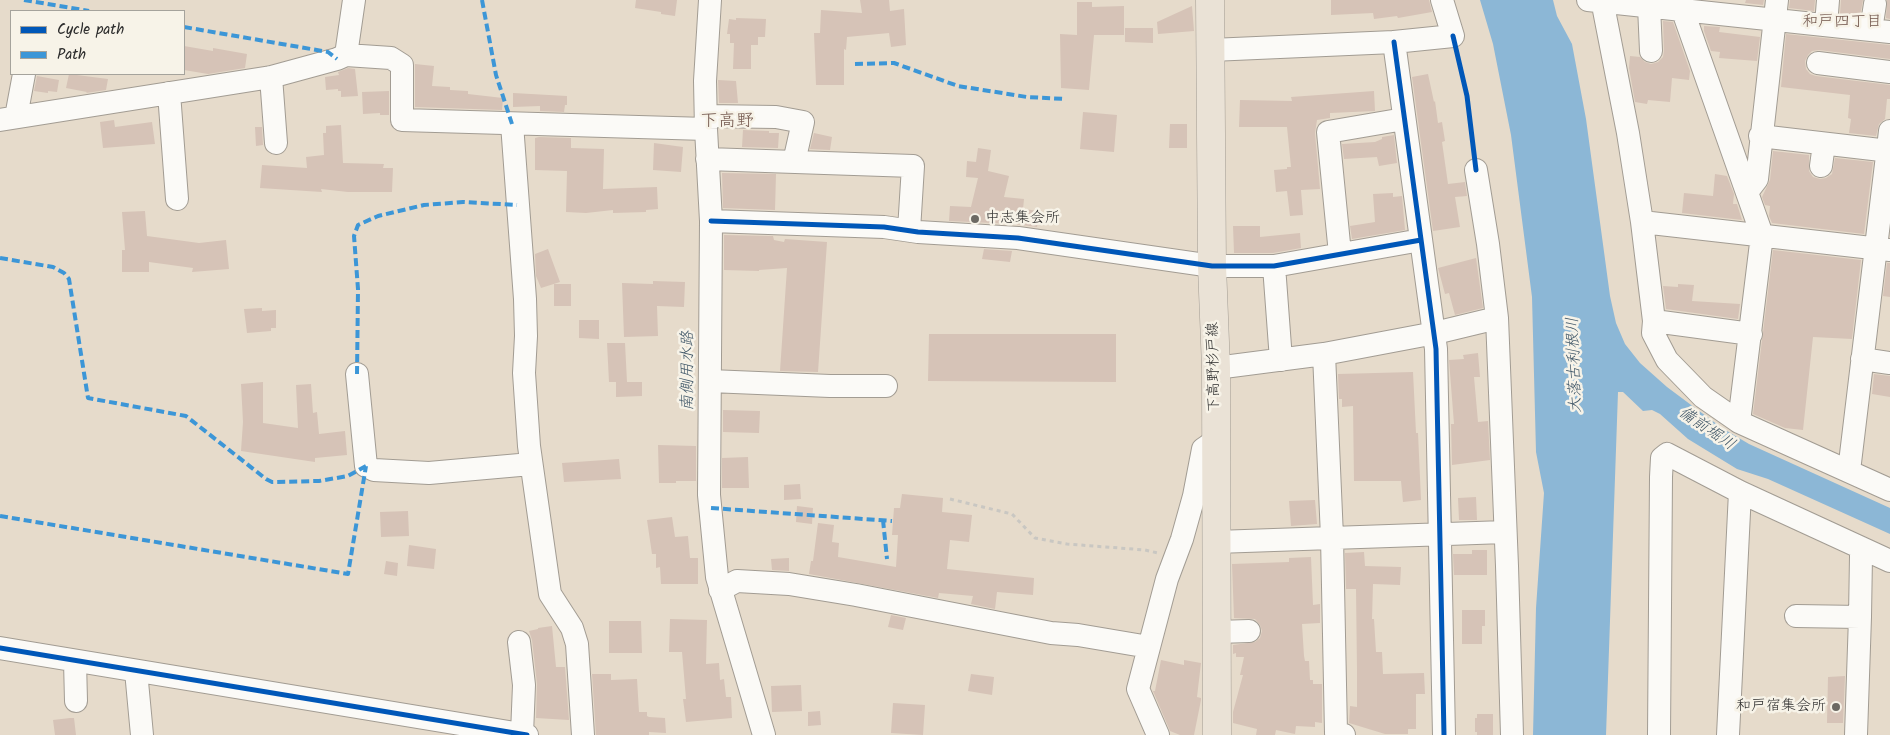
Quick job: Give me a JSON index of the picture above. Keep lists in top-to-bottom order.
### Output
{
  "streets": {
    "main road": ["下高野杉戸線"]
  },
  "districts": ["和戸四丁目", "下高野"],
  "water": ["大落古利根川", "南側用水路", "備前堀川"],
  "places": ["中志集会所", "和戸宿集会所"],
  "legend": ["Cycle path", "Path"]
}
